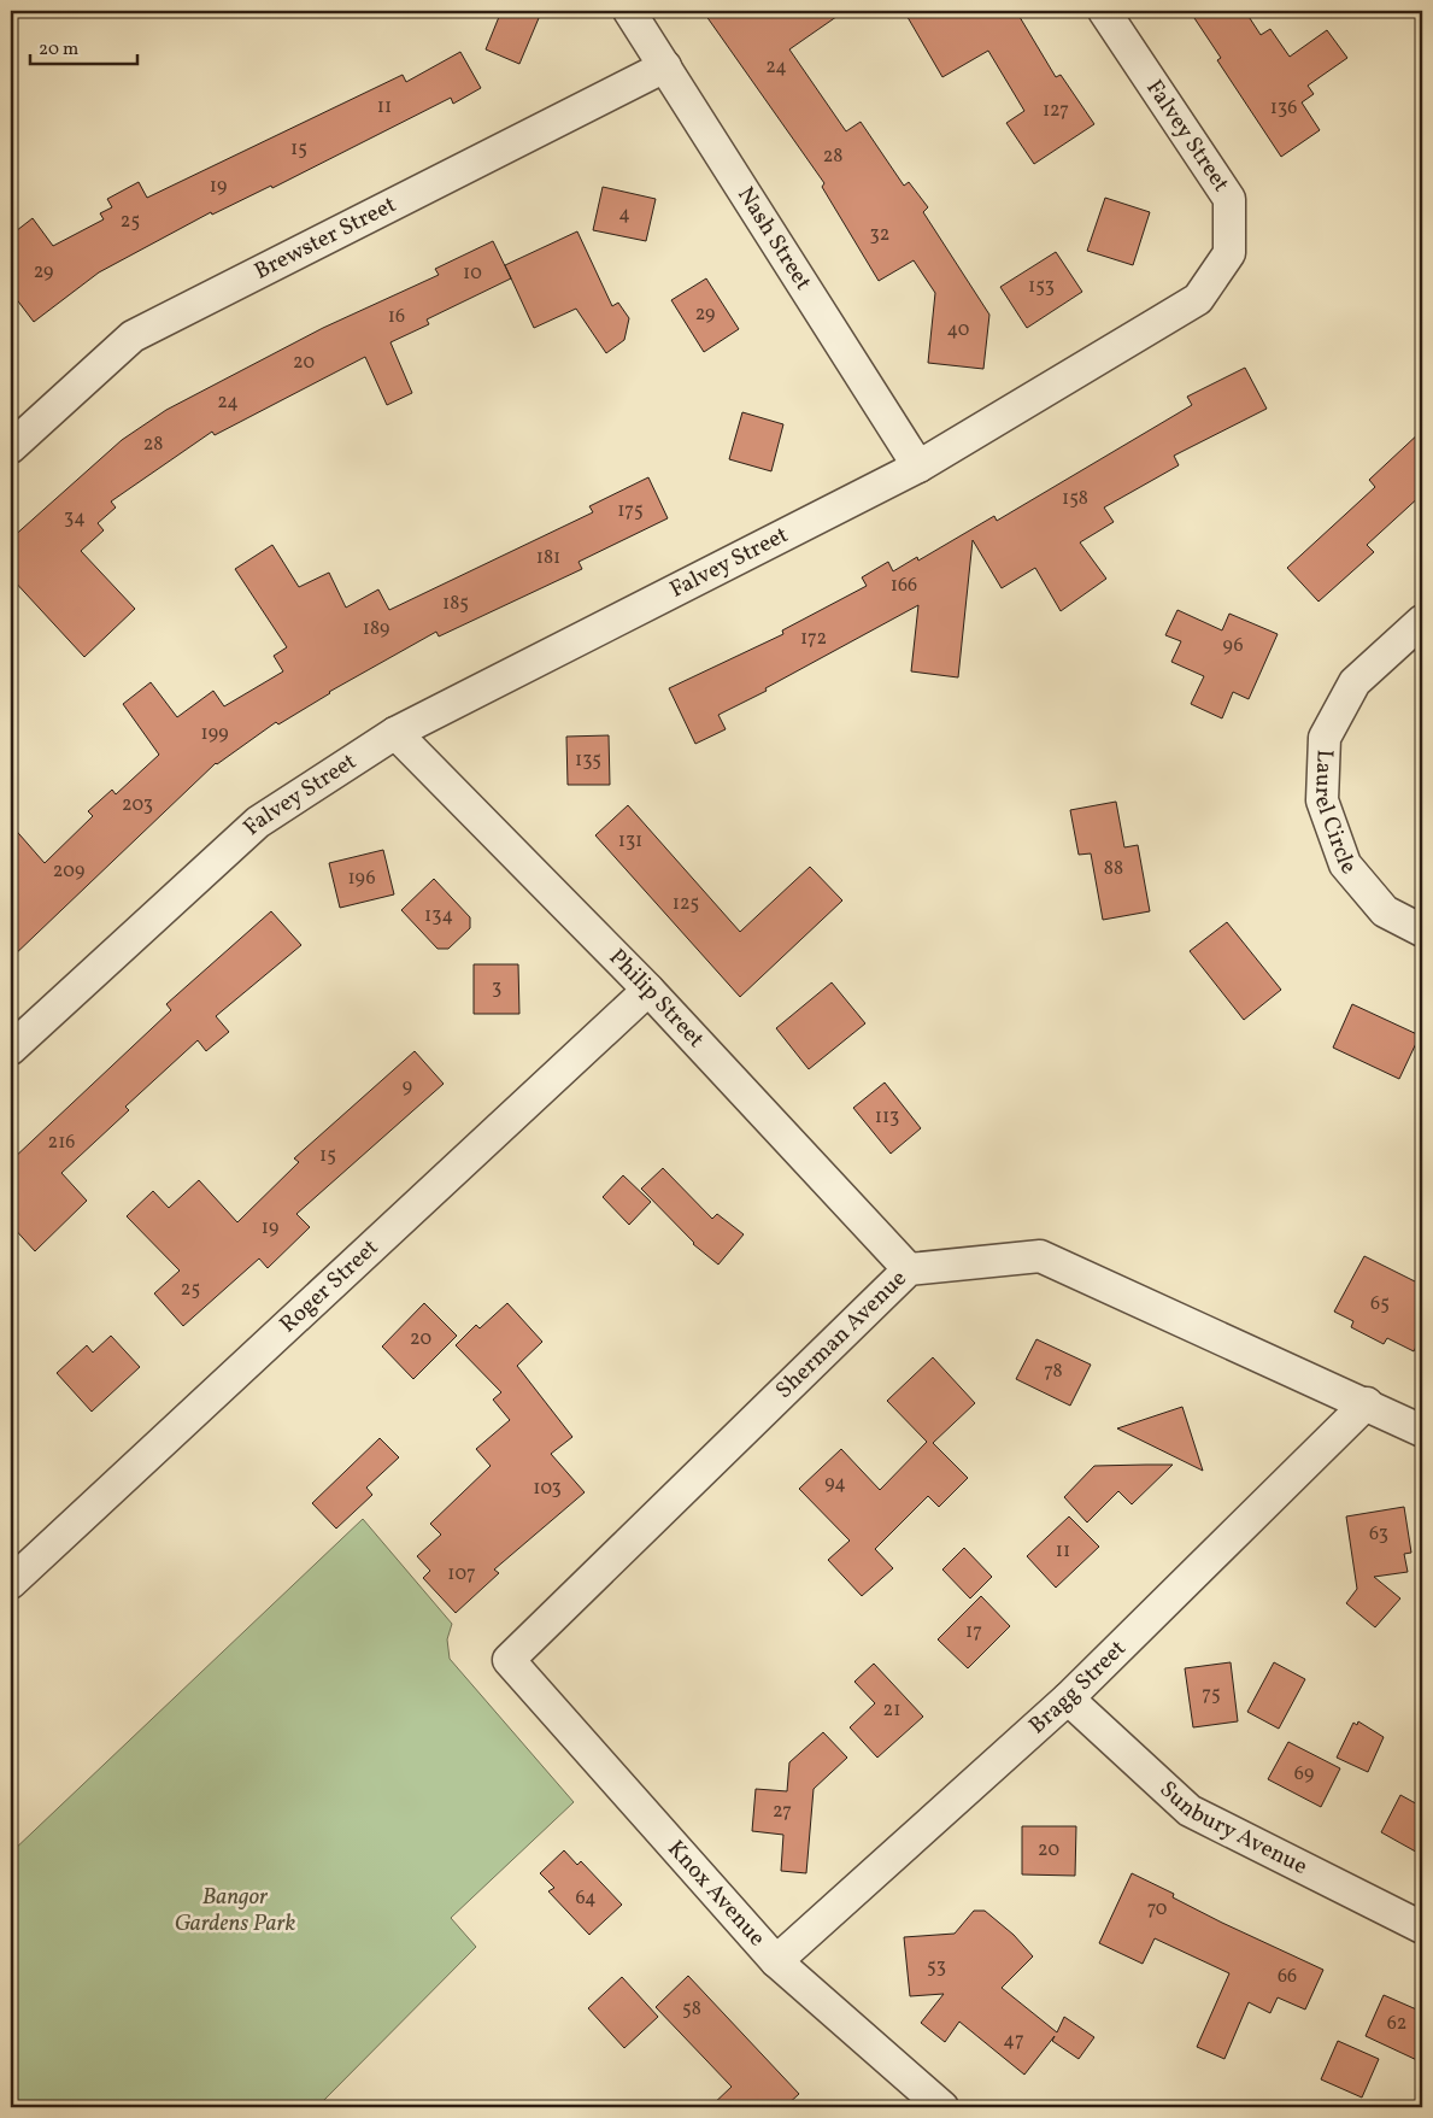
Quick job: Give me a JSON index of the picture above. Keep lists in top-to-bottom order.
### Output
{
  "streets": {
    "street": [
      "Falvey Street",
      "Brewster Street",
      "Nash Street",
      "Laurel Circle",
      "Philip Street",
      "Roger Street",
      "Sherman Avenue",
      "Bragg Street",
      "Sunbury Avenue",
      "Knox Avenue"
    ]
  },
  "crossings": [
    ["Falvey Street", "Nash Street"],
    ["Falvey Street", "Philip Street"],
    ["Brewster Street", "Nash Street"],
    ["Philip Street", "Roger Street"],
    ["Philip Street", "Sherman Avenue"],
    ["Sherman Avenue", "Bragg Street"],
    ["Sherman Avenue", "Knox Avenue"],
    ["Bragg Street", "Sunbury Avenue"],
    ["Bragg Street", "Knox Avenue"]
  ],
  "parks": ["Bangor Gardens Park"],
  "house_numbers": [
    "24",
    "11",
    "136",
    "127",
    "15",
    "28",
    "19",
    "4",
    "25",
    "32",
    "29",
    "10",
    "153",
    "29",
    "16",
    "40",
    "20",
    "24",
    "28",
    "158",
    "175",
    "34",
    "181",
    "166",
    "185",
    "189",
    "172",
    "96",
    "199",
    "135",
    "203",
    "131",
    "88",
    "209",
    "196",
    "125",
    "134",
    "3",
    "9",
    "113",
    "216",
    "15",
    "19",
    "25",
    "65",
    "20",
    "78",
    "94",
    "103",
    "63",
    "11",
    "107",
    "17",
    "75",
    "21",
    "69",
    "27",
    "20",
    "64",
    "70",
    "53",
    "66",
    "58",
    "62",
    "47"
  ],
  "scale_bar": "20 m"
}
